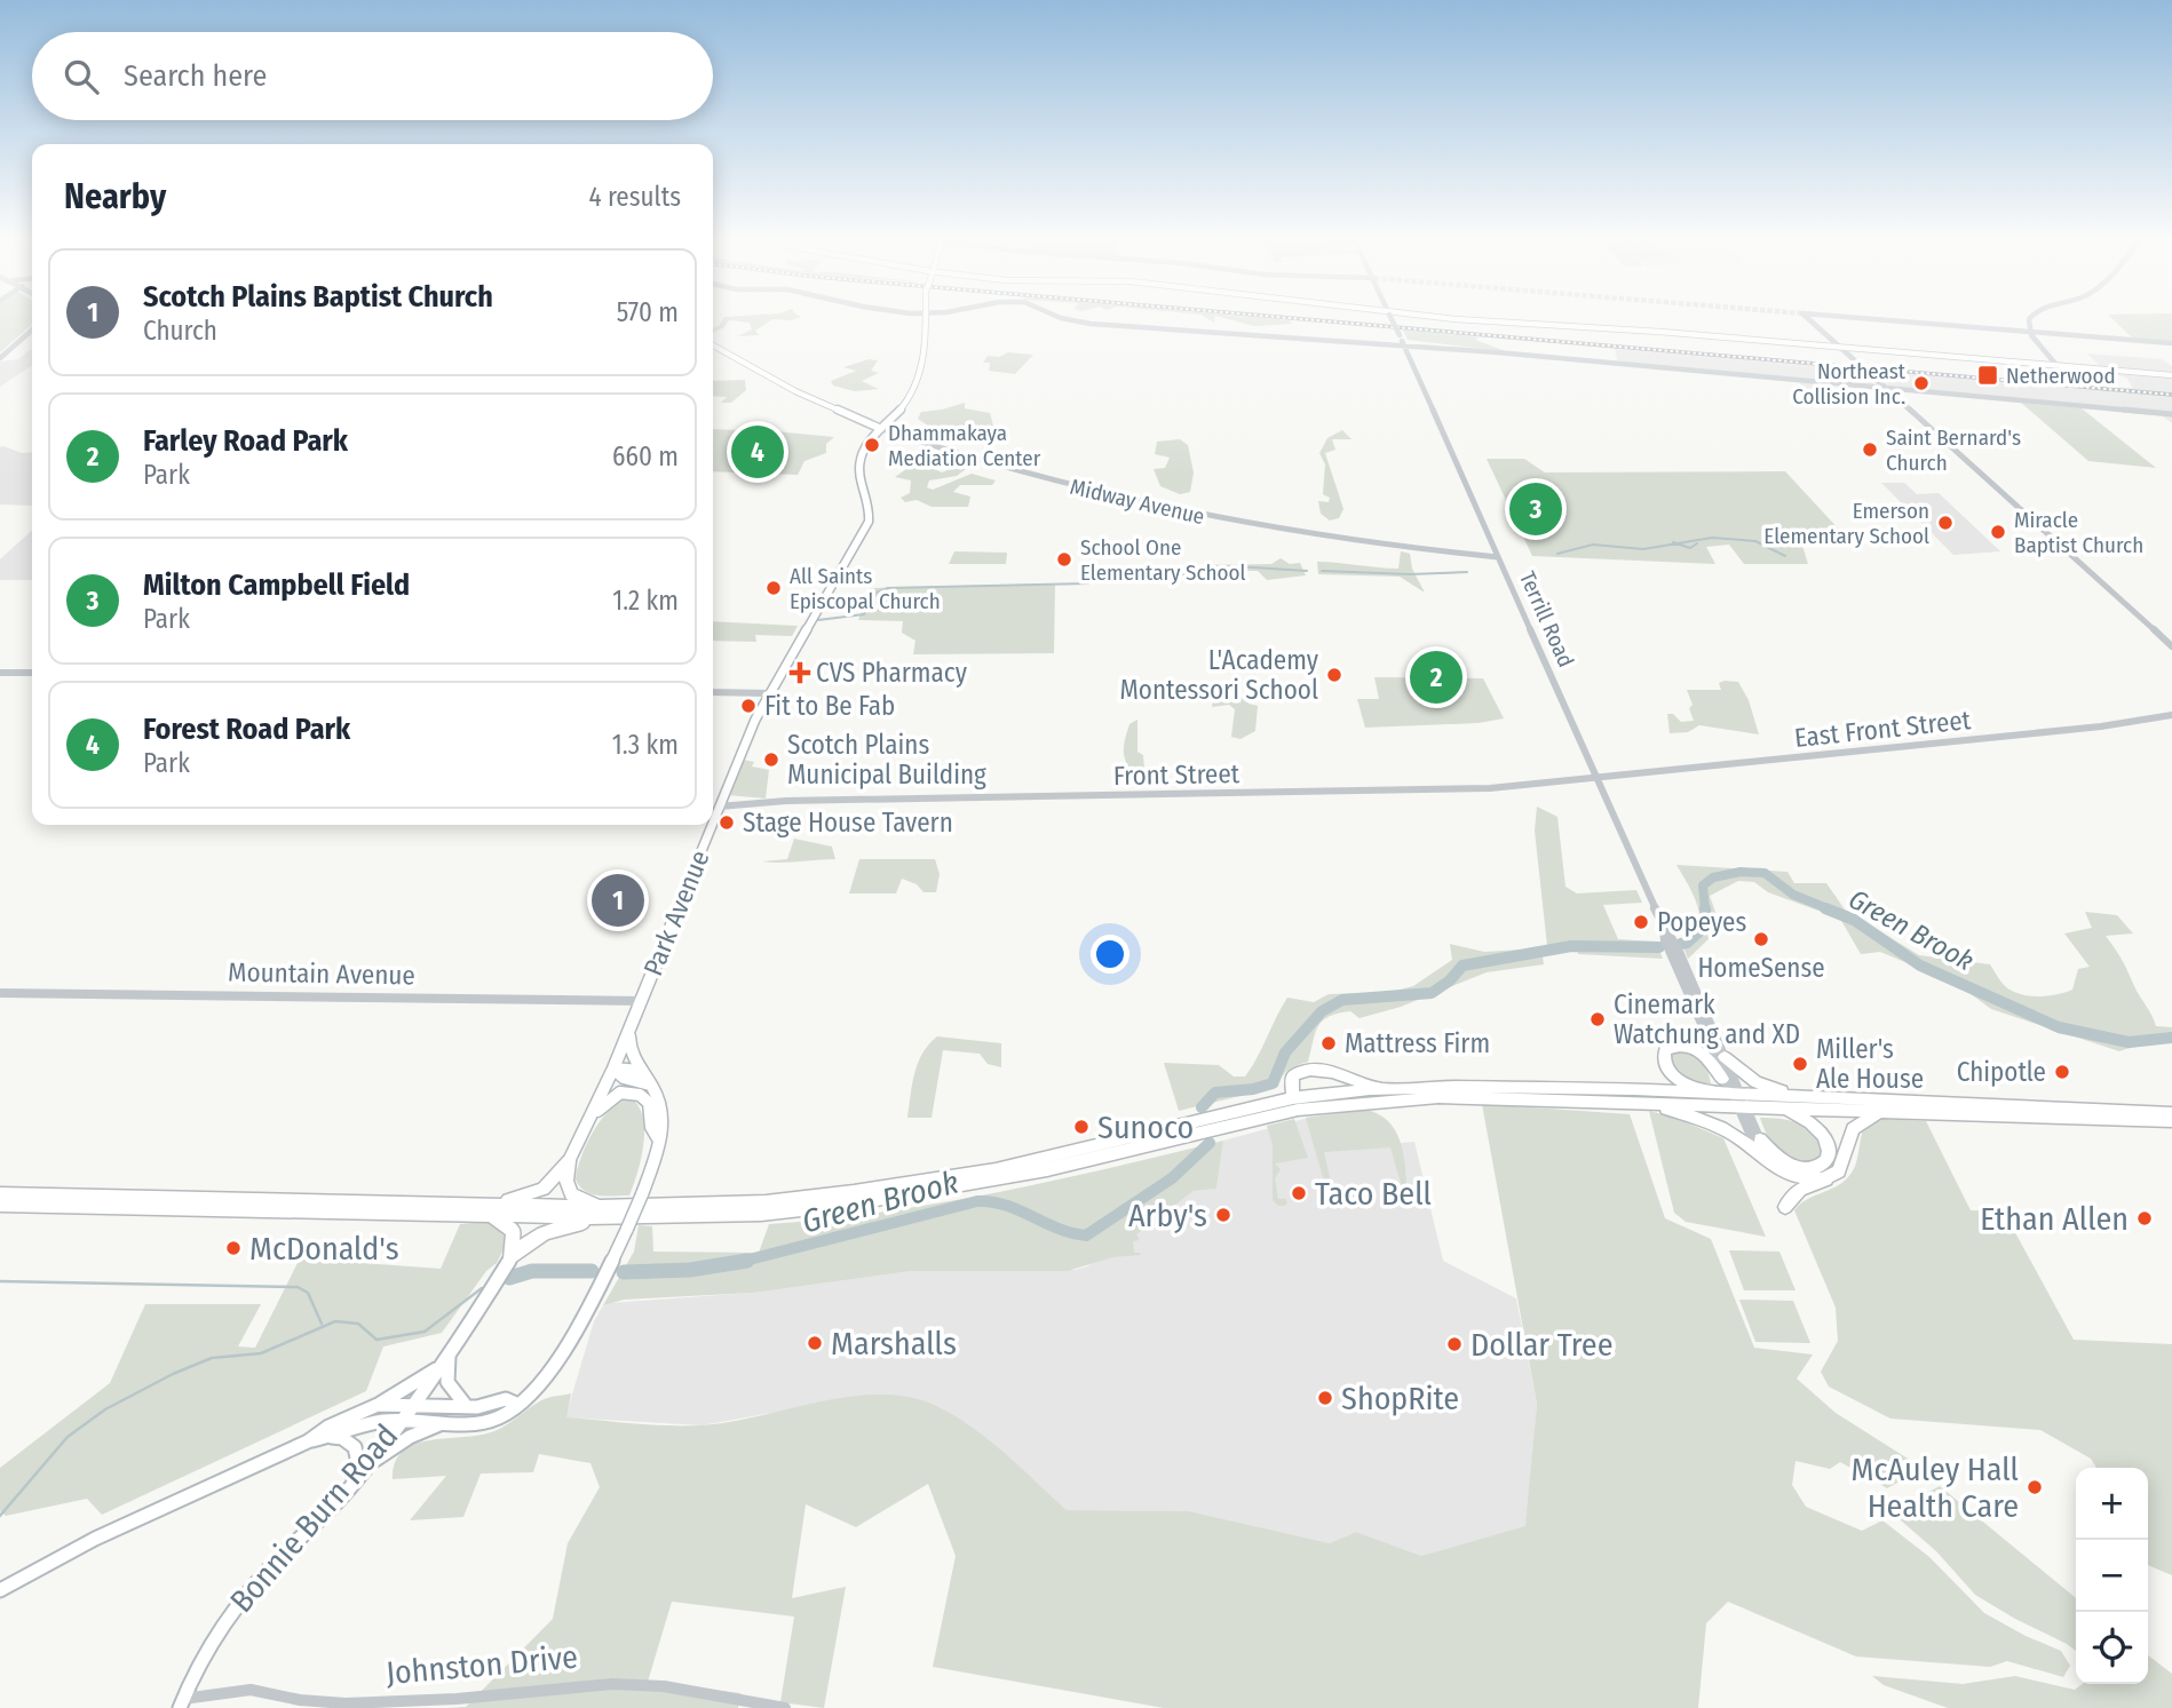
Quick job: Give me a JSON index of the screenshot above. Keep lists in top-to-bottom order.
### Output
{
  "streets": {
    "main road": ["Midway Avenue", "Park Avenue", "Bonnie Burn Road"],
    "street": [
      "Terrill Road",
      "East Front Street",
      "Front Street",
      "Mountain Avenue",
      "Johnston Drive"
    ]
  },
  "crossings": [
    ["Midway Avenue", "Terrill Road"],
    ["Midway Avenue", "Park Avenue"],
    ["Terrill Road", "East Front Street"],
    ["Terrill Road", "Front Street"],
    ["East Front Street", "Front Street"],
    ["Front Street", "Park Avenue"],
    ["Park Avenue", "Mountain Avenue"],
    ["Bonnie Burn Road", "Johnston Drive"]
  ],
  "water": ["Green Brook"],
  "places": {
    "transit": ["Netherwood"],
    "other": [
      "Northeast Collision Inc.",
      "Dhammakaya Mediation Center",
      "Saint Bernard's Church",
      "Emerson Elementary School",
      "Miracle Baptist Church",
      "School One Elementary School",
      "All Saints Episcopal Church",
      "L'Academy Montessori School",
      "Fit to Be Fab",
      "Scotch Plains Municipal Building",
      "Stage House Tavern",
      "Popeyes",
      "HomeSense",
      "Cinemark Watchung and XD",
      "Mattress Firm",
      "Miller's Ale House",
      "Chipotle",
      "Sunoco",
      "Taco Bell",
      "Arby's",
      "Ethan Allen",
      "McDonald's",
      "Marshalls",
      "Dollar Tree",
      "ShopRite",
      "McAuley Hall Health Care"
    ],
    "health": ["CVS Pharmacy"]
  },
  "page": {
    "search": "Search here",
    "heading": ["Nearby", "4 results"],
    "list": [
      {
        "mark": "1",
        "name": "Scotch Plains Baptist Church",
        "note": "Church",
        "value": "570 m"
      },
      {
        "mark": "2",
        "name": "Farley Road Park",
        "note": "Park",
        "value": "660 m"
      },
      {
        "mark": "3",
        "name": "Milton Campbell Field",
        "note": "Park",
        "value": "1.2 km"
      },
      {
        "mark": "4",
        "name": "Forest Road Park",
        "note": "Park",
        "value": "1.3 km"
      }
    ],
    "pins": [
      "4",
      "3",
      "2",
      "1"
    ],
    "map_buttons": ["+", "−"]
  }
}
